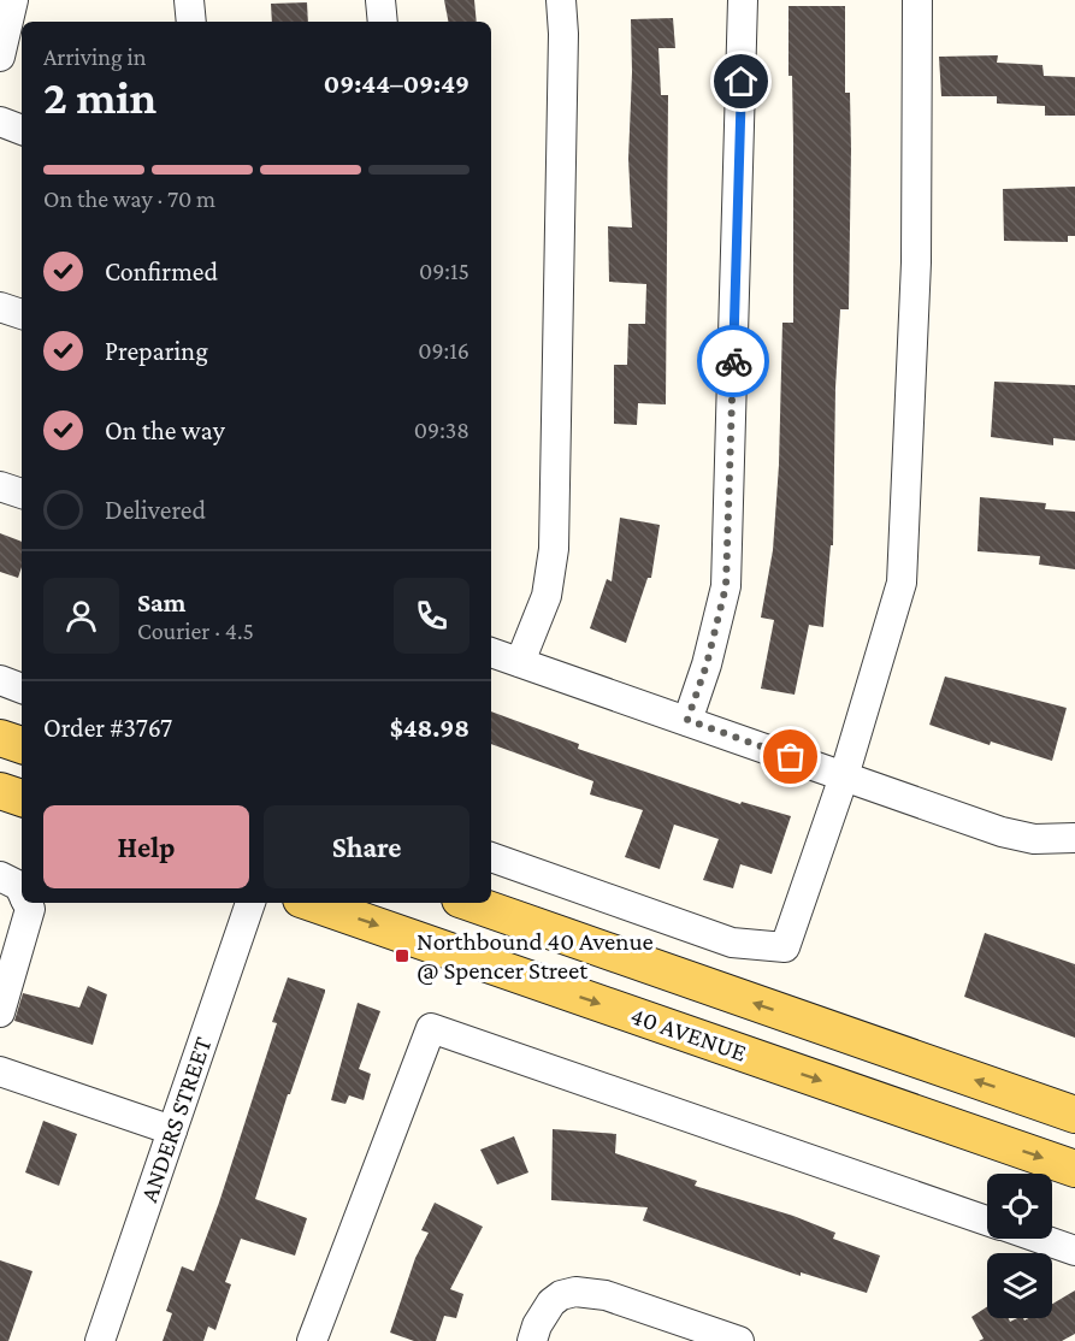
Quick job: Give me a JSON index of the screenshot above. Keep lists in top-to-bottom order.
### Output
{
  "streets": {
    "main road": ["40 AVENUE"],
    "street": ["ANDERS STREET"]
  },
  "places": {
    "transit": ["Northbound 40 Avenue @ Spencer Street"]
  },
  "page": {
    "heading": ["2 min", "Arriving in", "09:44–09:49"],
    "panel": [
      "Sam",
      "Courier · 4.5",
      "Order #3767",
      "$48.98"
    ],
    "bar": "On the way · 70 m",
    "list": [
      ["Confirmed", "09:15"],
      ["Preparing", "09:16"],
      ["On the way", "09:38"],
      "Delivered"
    ],
    "buttons": ["Help", "Share"]
  }
}
